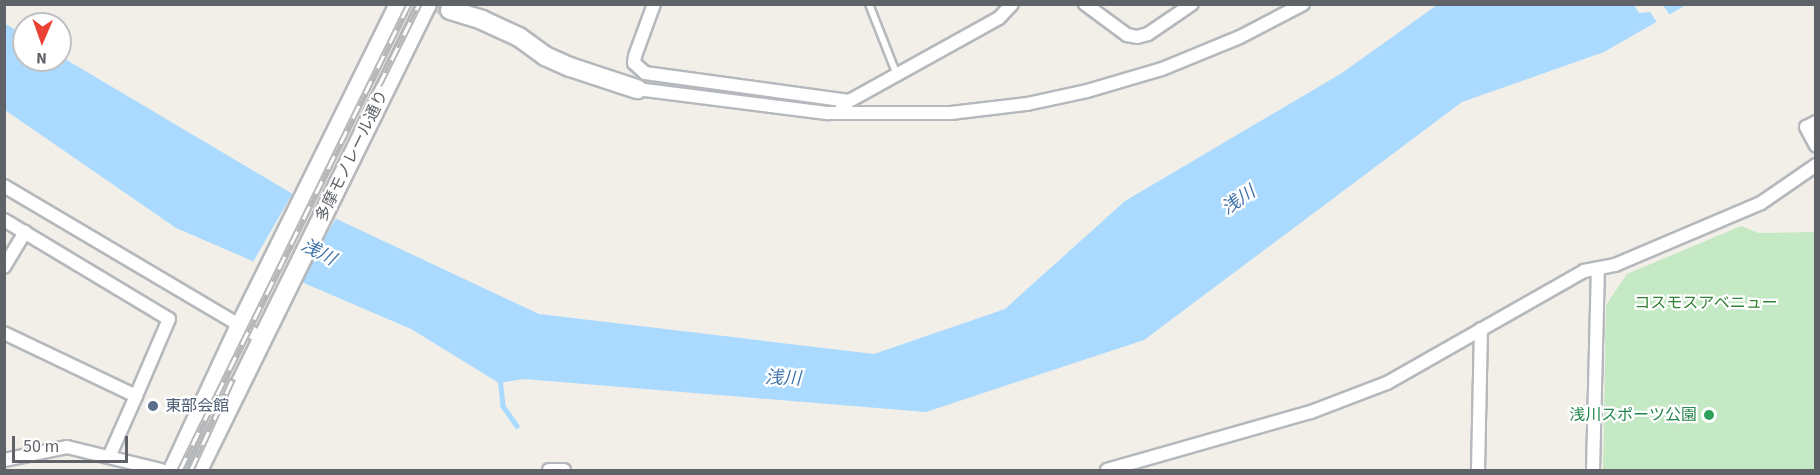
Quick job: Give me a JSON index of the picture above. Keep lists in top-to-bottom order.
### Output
{
  "streets": {
    "main road": ["多摩モノレール通り"]
  },
  "water": ["浅川"],
  "parks": ["コスモスアベニュー"],
  "places": ["東部会館", "浅川スポーツ公園"],
  "scale_bar": "50 m",
  "north": "bottom"
}
